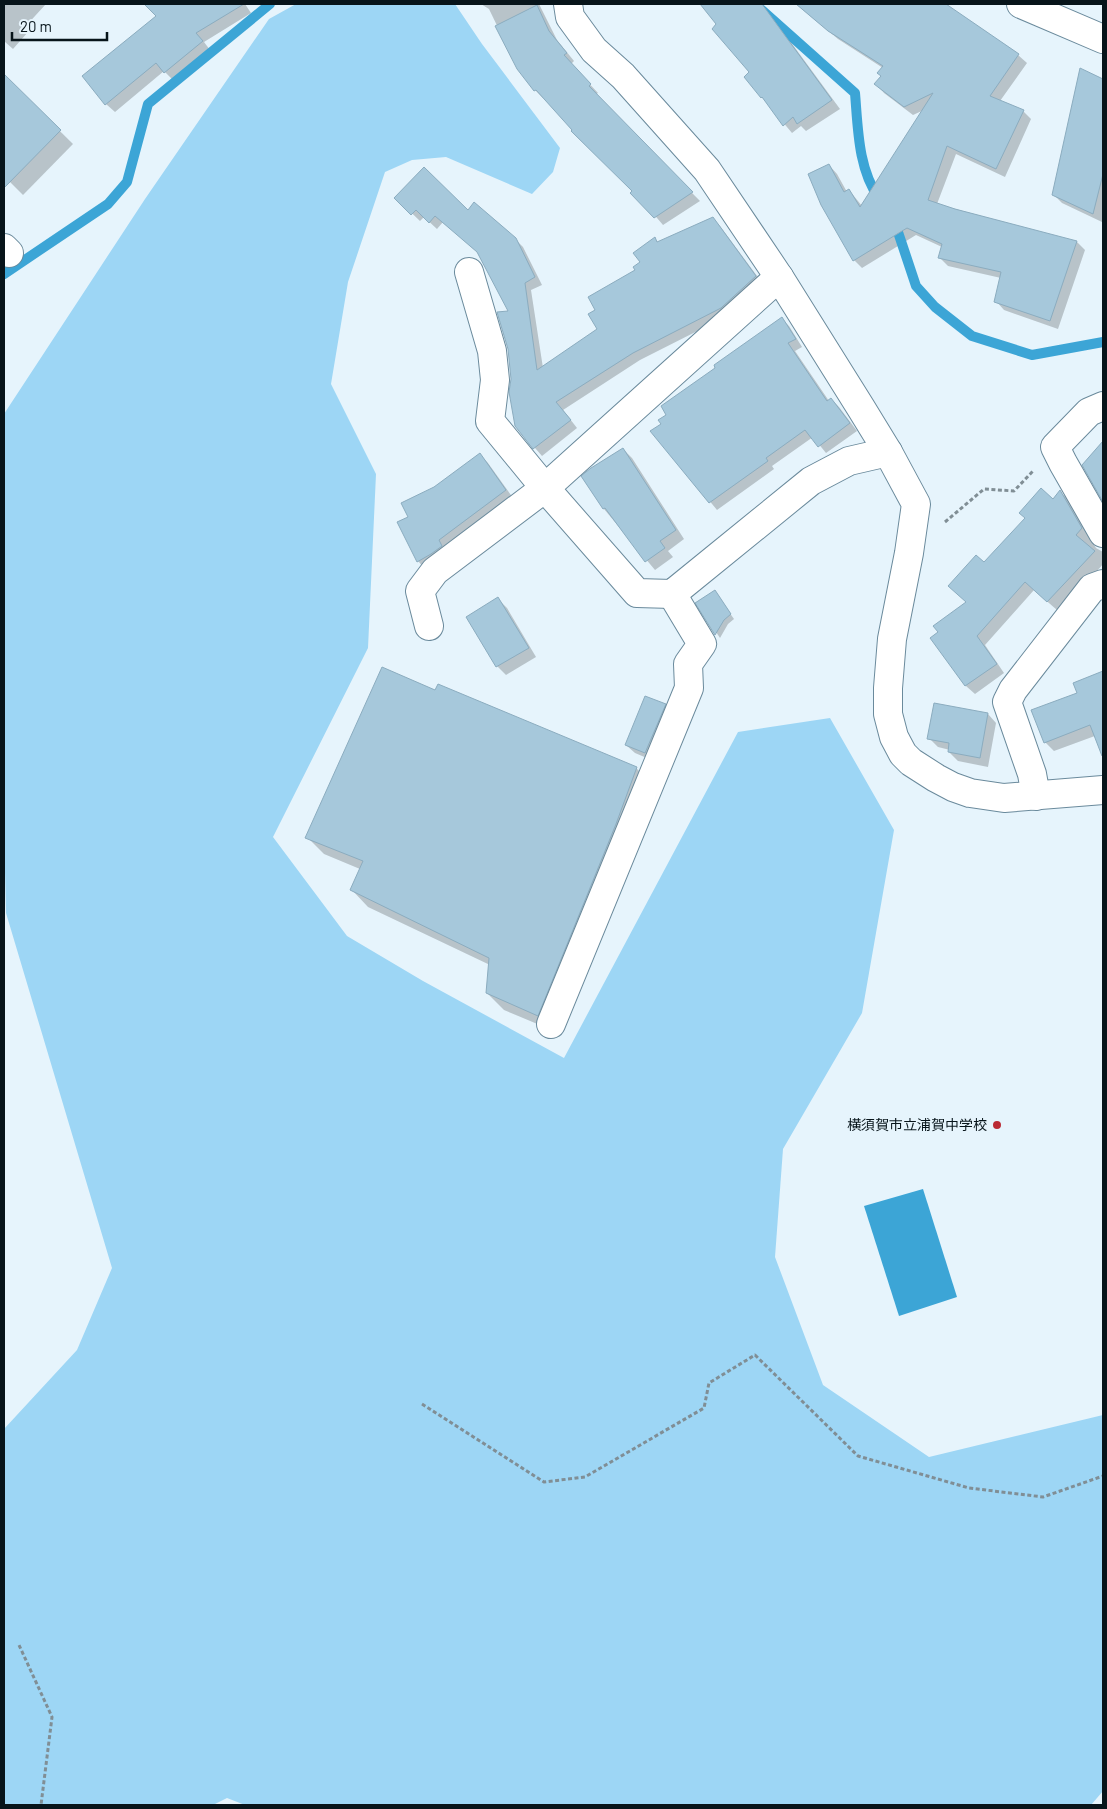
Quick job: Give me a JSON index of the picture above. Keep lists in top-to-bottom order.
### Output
{
  "places": ["横須賀市立浦賀中学校"],
  "scale_bar": "20 m"
}
